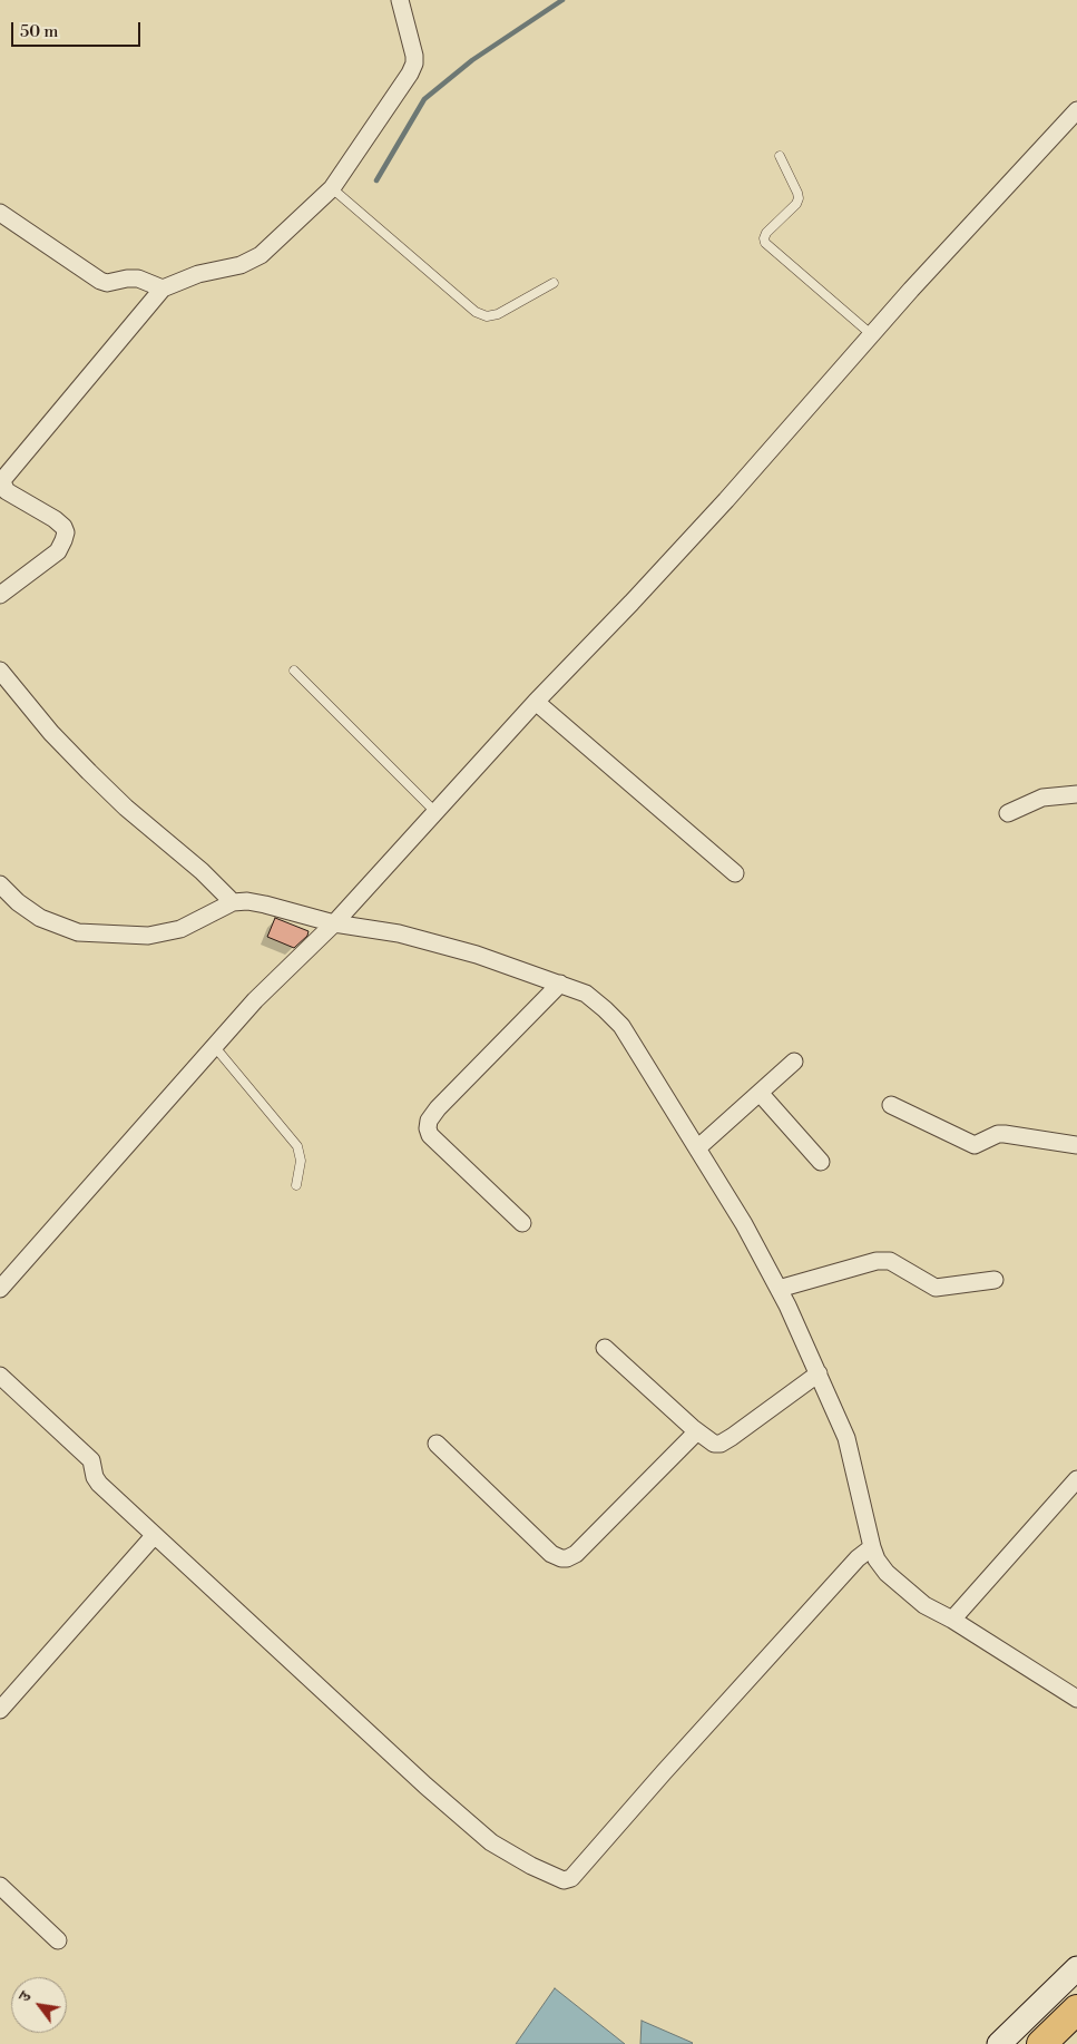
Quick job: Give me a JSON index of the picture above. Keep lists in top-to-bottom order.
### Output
{
  "scale_bar": "50 m",
  "north": "top left"
}
